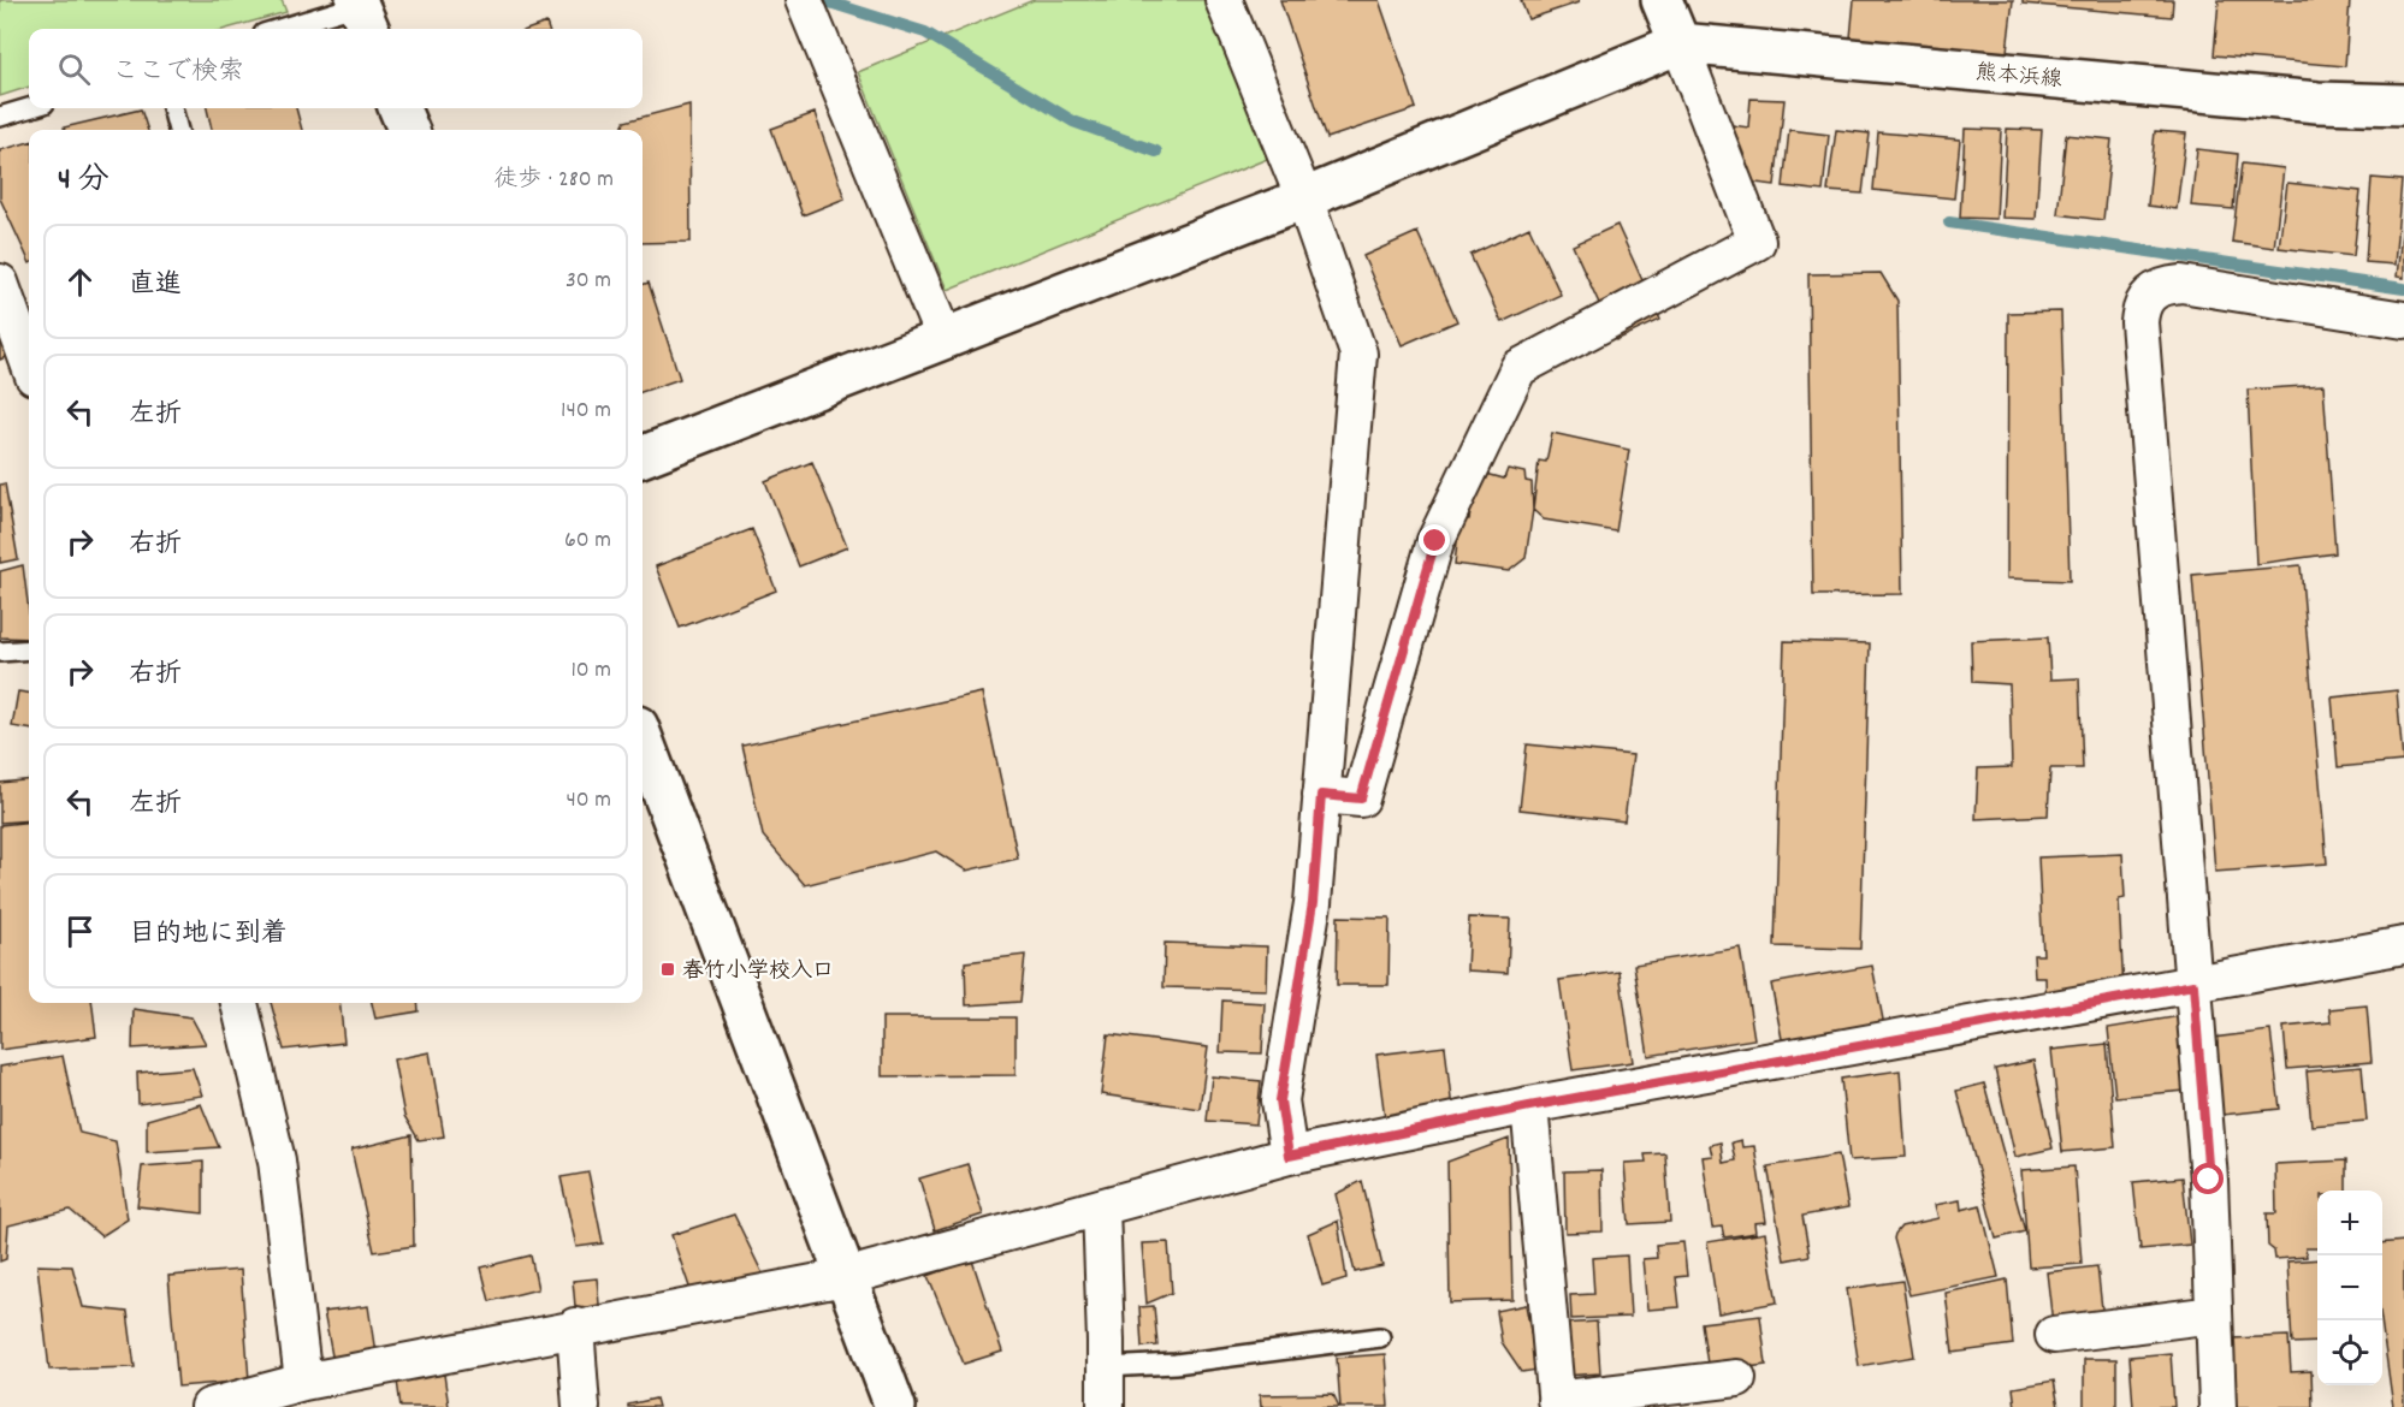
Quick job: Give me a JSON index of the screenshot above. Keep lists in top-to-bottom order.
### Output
{
  "streets": {
    "street": ["熊本浜線"]
  },
  "places": {
    "transit": ["春竹小学校入口"]
  },
  "page": {
    "search": "ここで検索",
    "heading": ["4 分", "徒歩 · 280 m"],
    "list": [
      ["直進", "30 m"],
      ["左折", "140 m"],
      ["右折", "60 m"],
      ["右折", "10 m"],
      ["左折", "40 m"],
      "目的地に到着"
    ],
    "map_buttons": ["+", "−"]
  }
}
